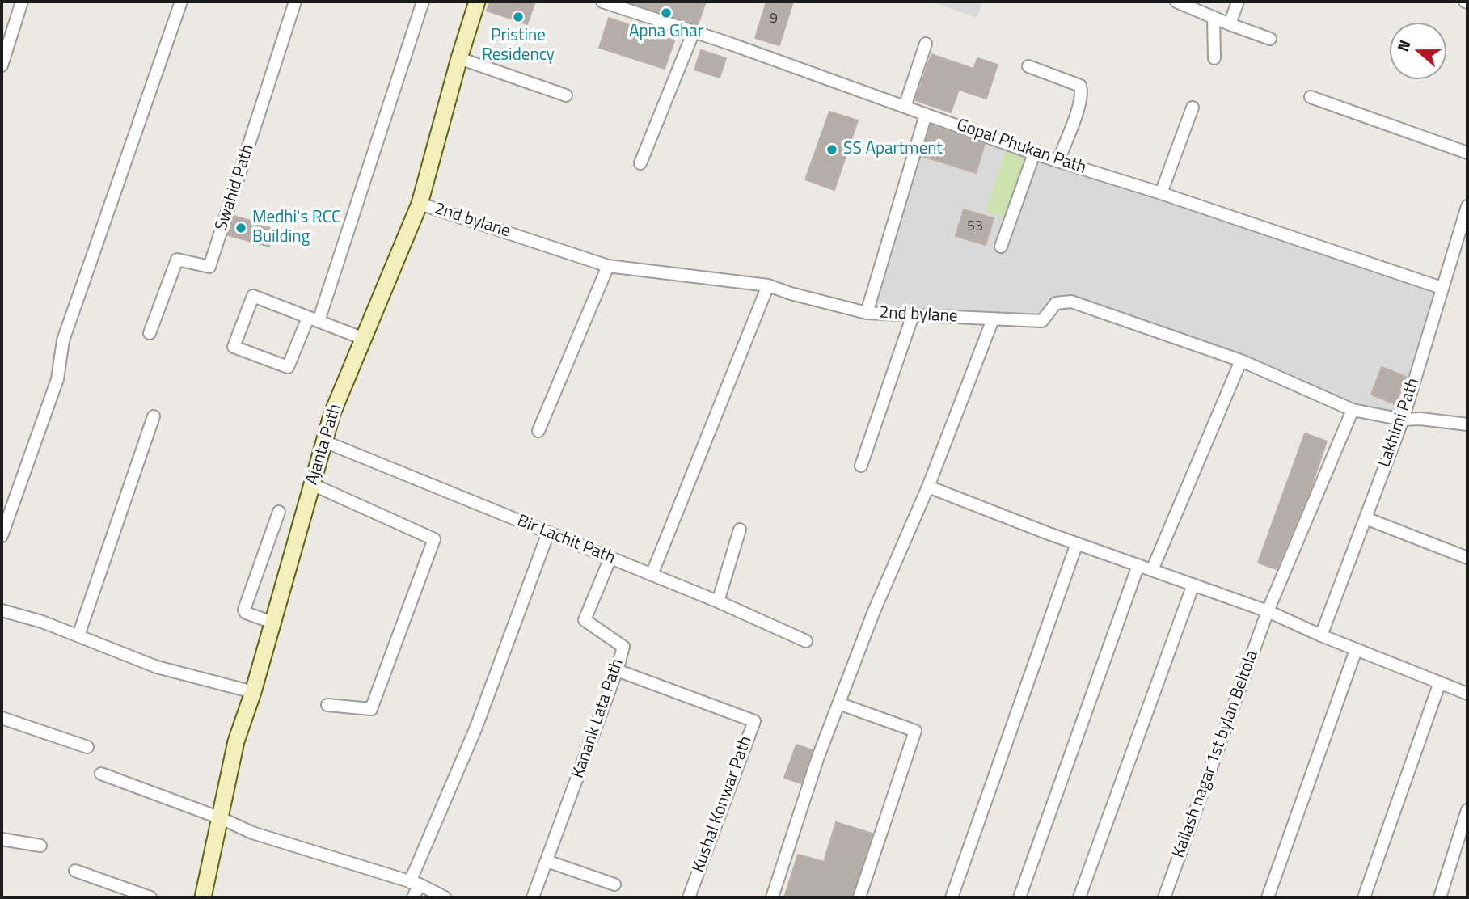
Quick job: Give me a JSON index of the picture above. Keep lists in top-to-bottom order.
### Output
{
  "streets": {
    "street": [
      "Gopal Phukan Path",
      "Swahid Path",
      "2nd bylane",
      "Lakhimi Path",
      "Ajanta Path",
      "Bir Lachit Path",
      "Kanank Lata Path",
      "Kailash nagar 1st bylan Beltola",
      "Kushal Konwar Path"
    ]
  },
  "crossings": [
    ["Gopal Phukan Path", "Lakhimi Path"],
    ["2nd bylane", "Lakhimi Path"],
    ["2nd bylane", "Ajanta Path"],
    ["2nd bylane", "Kailash nagar 1st bylan Beltola"],
    ["Ajanta Path", "Bir Lachit Path"],
    ["Bir Lachit Path", "Kanank Lata Path"],
    ["Kanank Lata Path", "Kushal Konwar Path"]
  ],
  "places": [
    "Apna Ghar",
    "Pristine Residency",
    "SS Apartment",
    "Medhi's RCC Building"
  ],
  "house_numbers": ["9", "53"],
  "north": "left"
}
